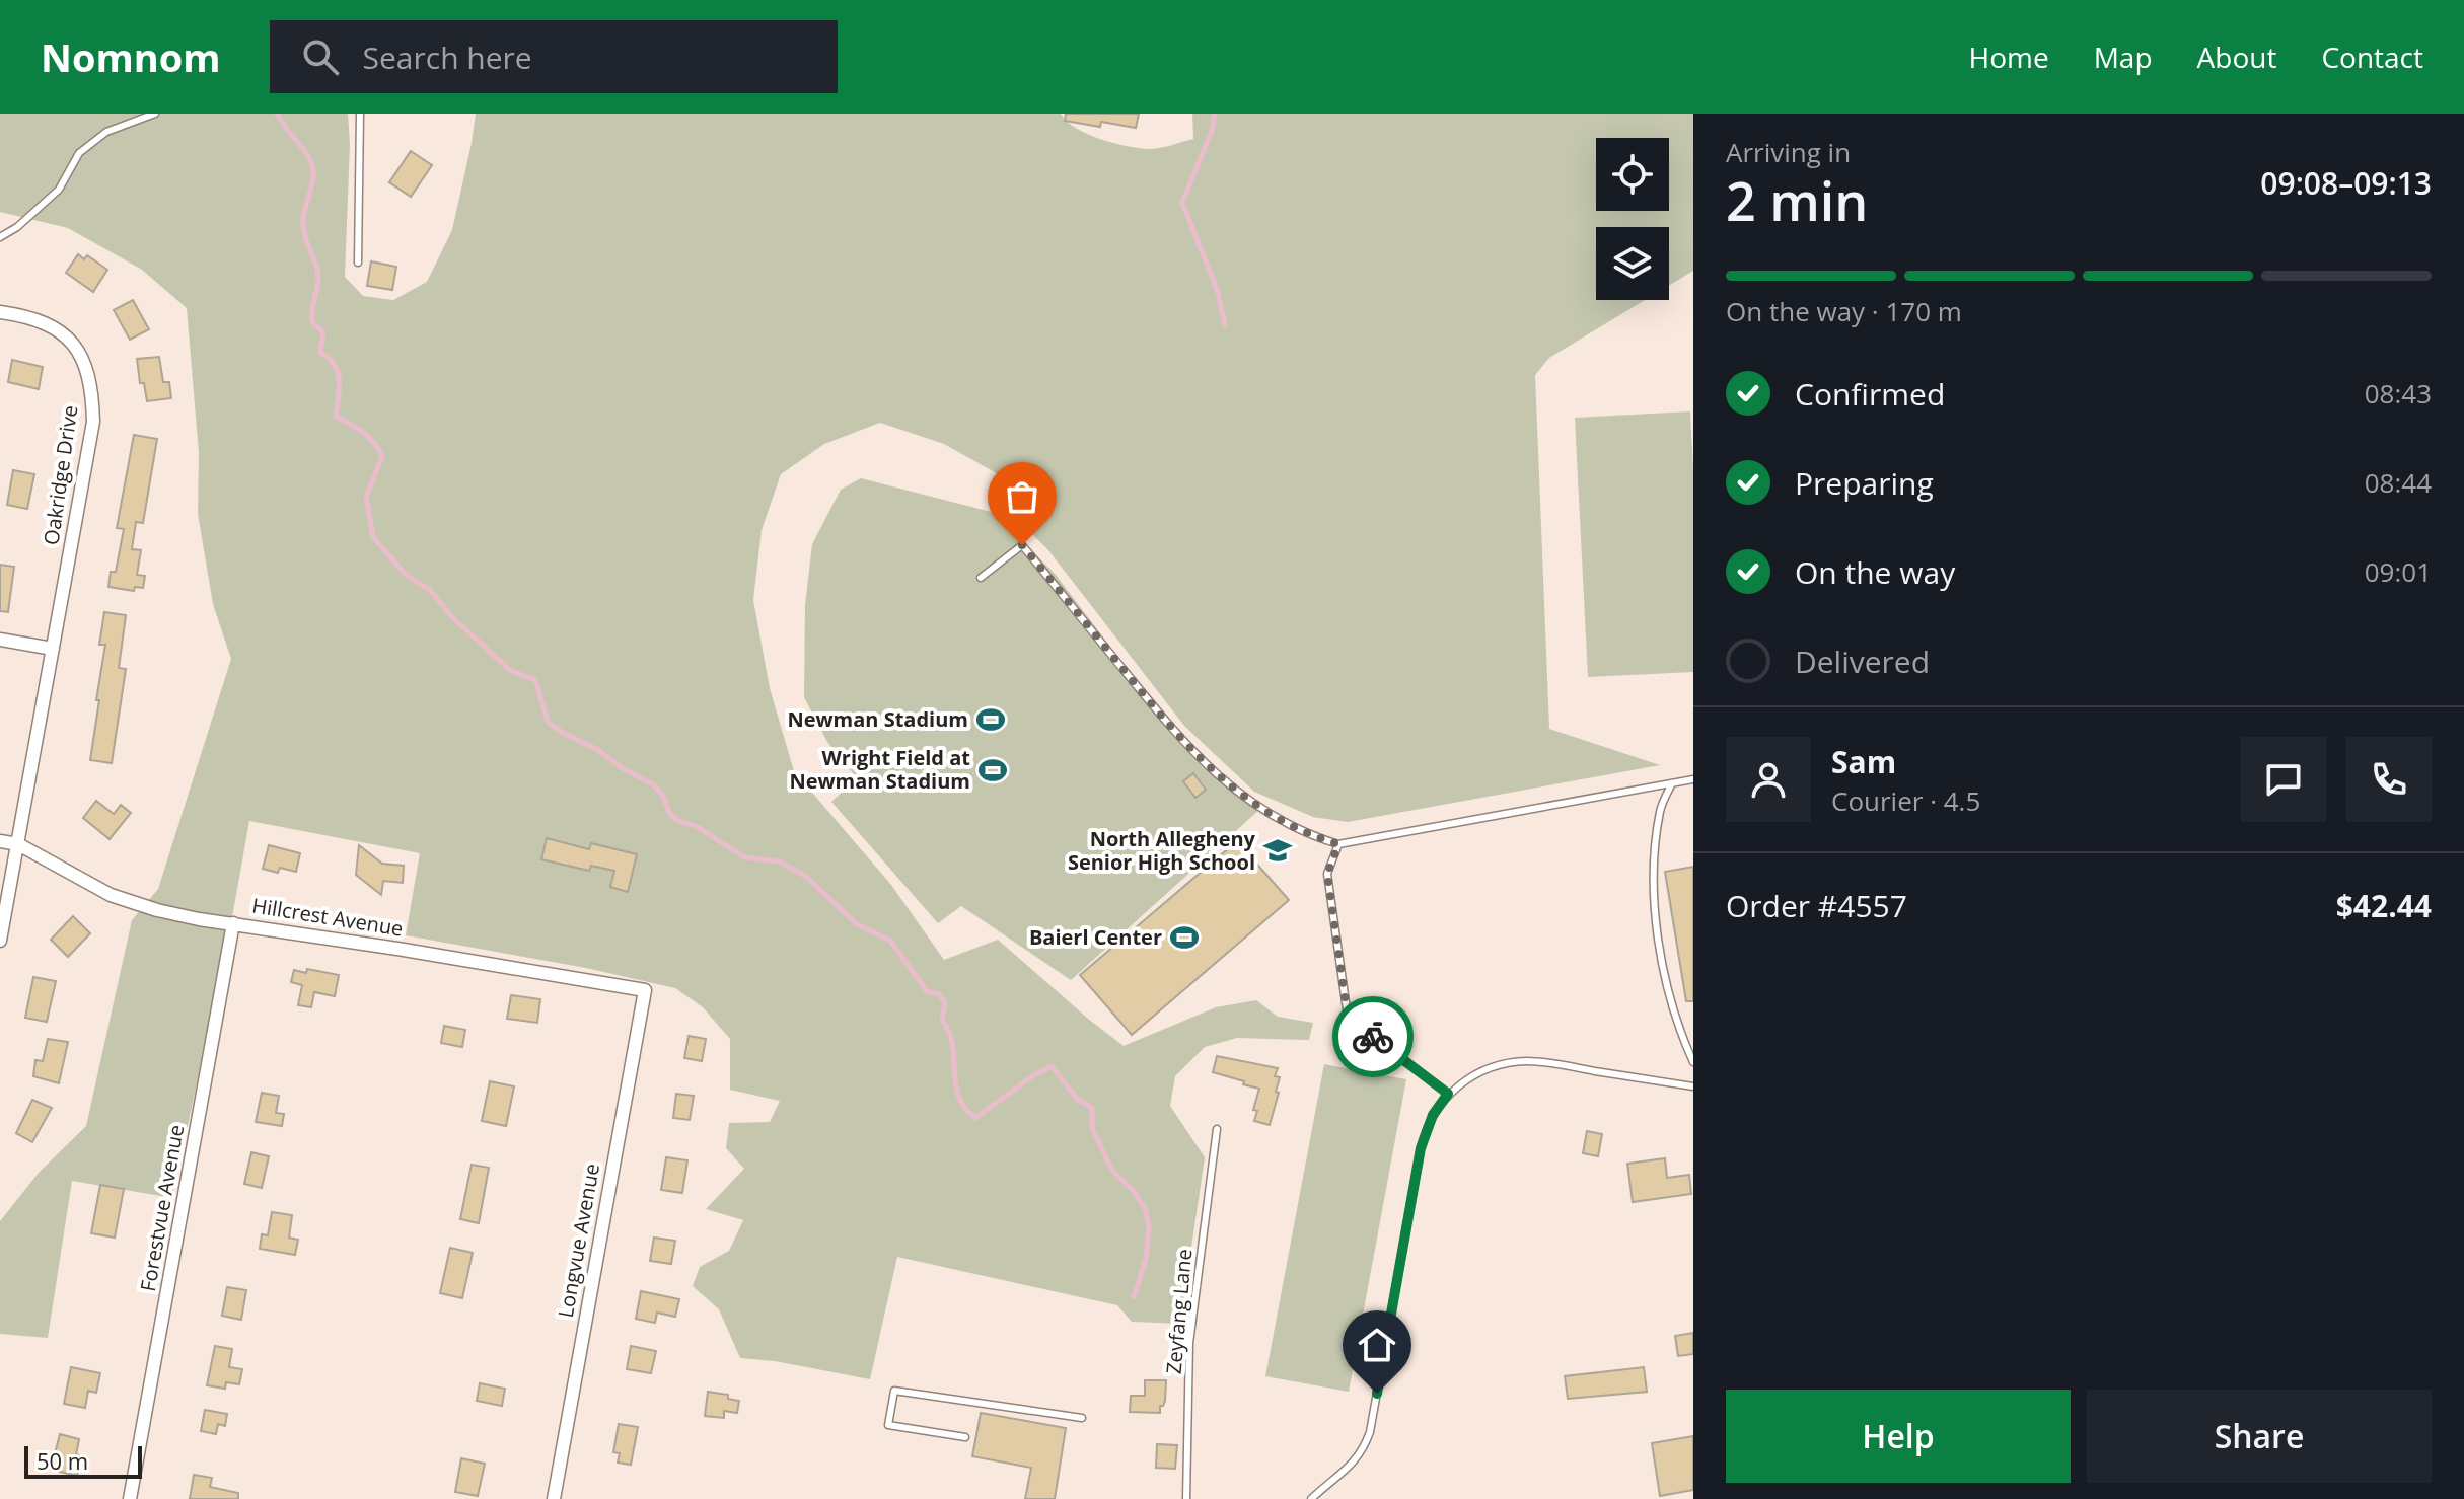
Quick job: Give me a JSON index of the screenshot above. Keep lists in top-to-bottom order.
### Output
{
  "streets": {
    "street": [
      "Oakridge Drive",
      "Hillcrest Avenue",
      "Forestvue Avenue",
      "Longvue Avenue"
    ],
    "lane": ["Zeyfang Lane"]
  },
  "crossings": [
    ["Oakridge Drive", "Hillcrest Avenue"],
    ["Hillcrest Avenue", "Forestvue Avenue"],
    ["Hillcrest Avenue", "Longvue Avenue"]
  ],
  "places": {
    "sports": ["Newman Stadium", "Wright Field at Newman Stadium", "Baierl Center"],
    "school or university": ["North Allegheny Senior High School"]
  },
  "scale_bar": "50 m",
  "page": {
    "header": "Nomnom",
    "search": "Search here",
    "nav": [
      "Home",
      "Map",
      "About",
      "Contact"
    ],
    "heading": ["2 min", "Arriving in", "09:08–09:13"],
    "panel": [
      "Sam",
      "Courier · 4.5",
      "Order #4557",
      "$42.44"
    ],
    "bar": "On the way · 170 m",
    "list": [
      ["Confirmed", "08:43"],
      ["Preparing", "08:44"],
      ["On the way", "09:01"],
      "Delivered"
    ],
    "buttons": ["Help", "Share"],
    "scale": "50 m"
  }
}
